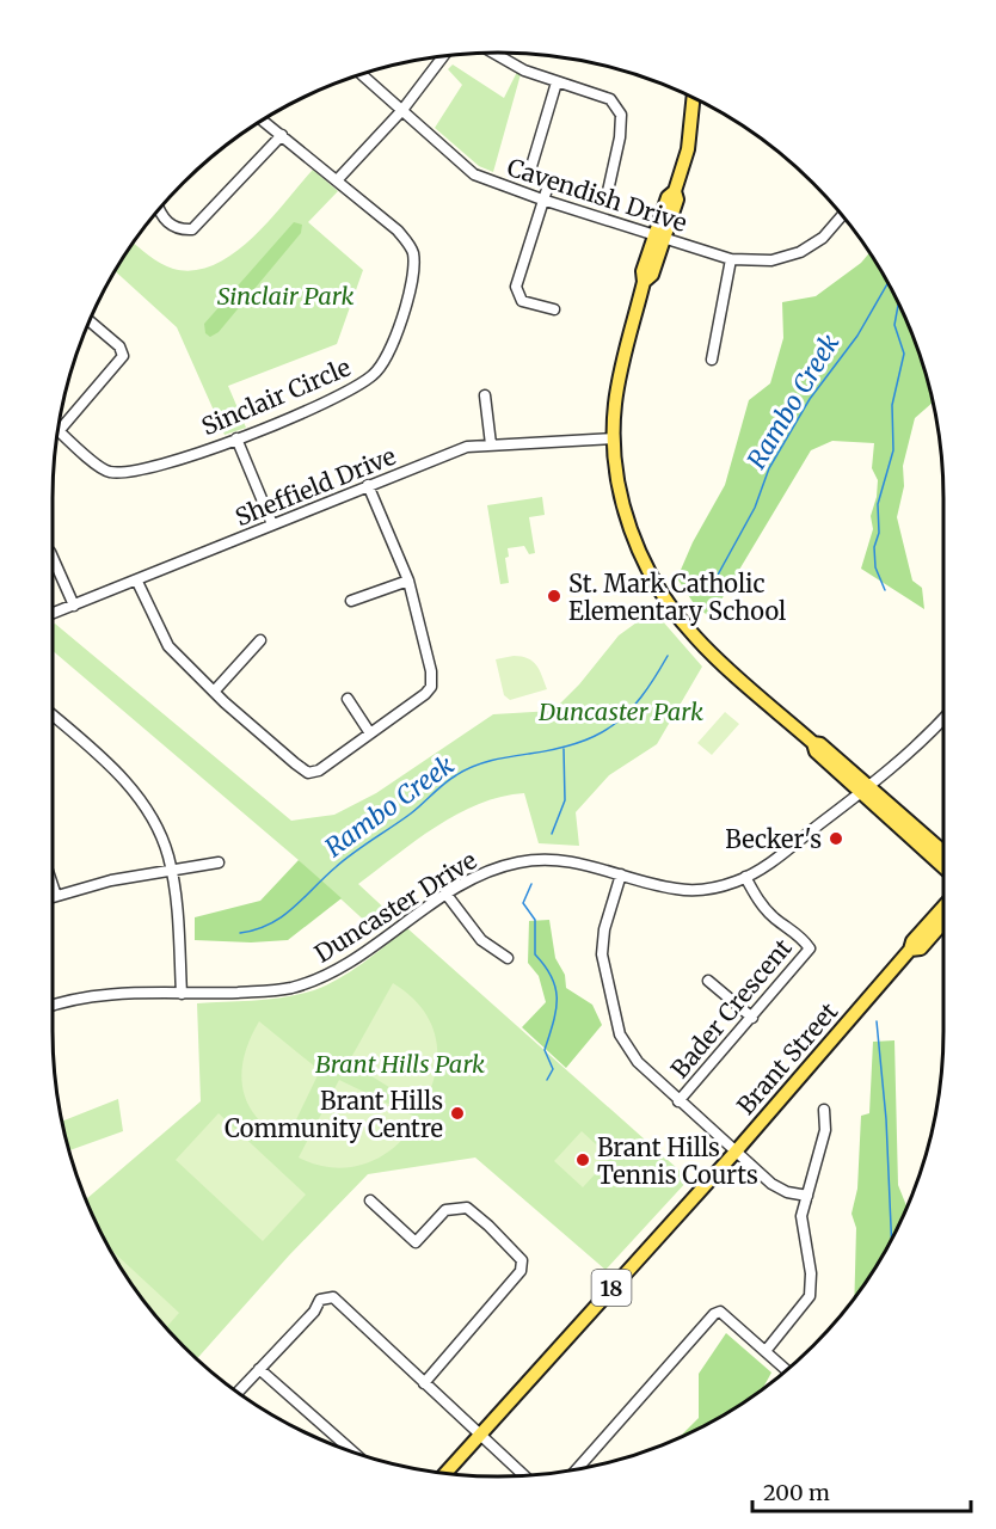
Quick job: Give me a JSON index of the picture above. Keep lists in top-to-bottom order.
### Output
{
  "streets": {
    "main road": ["Brant Street", "18"],
    "street": [
      "Cavendish Drive",
      "Sinclair Circle",
      "Sheffield Drive",
      "Duncaster Drive",
      "Bader Crescent"
    ]
  },
  "crossings": [
    ["Duncaster Drive", "Bader Crescent"]
  ],
  "water": ["Rambo Creek"],
  "parks": ["Sinclair Park", "Duncaster Park", "Brant Hills Park"],
  "places": [
    "St. Mark Catholic Elementary School",
    "Becker's",
    "Brant Hills Community Centre",
    "Brant Hills Tennis Courts"
  ],
  "scale_bar": "200 m"
}
